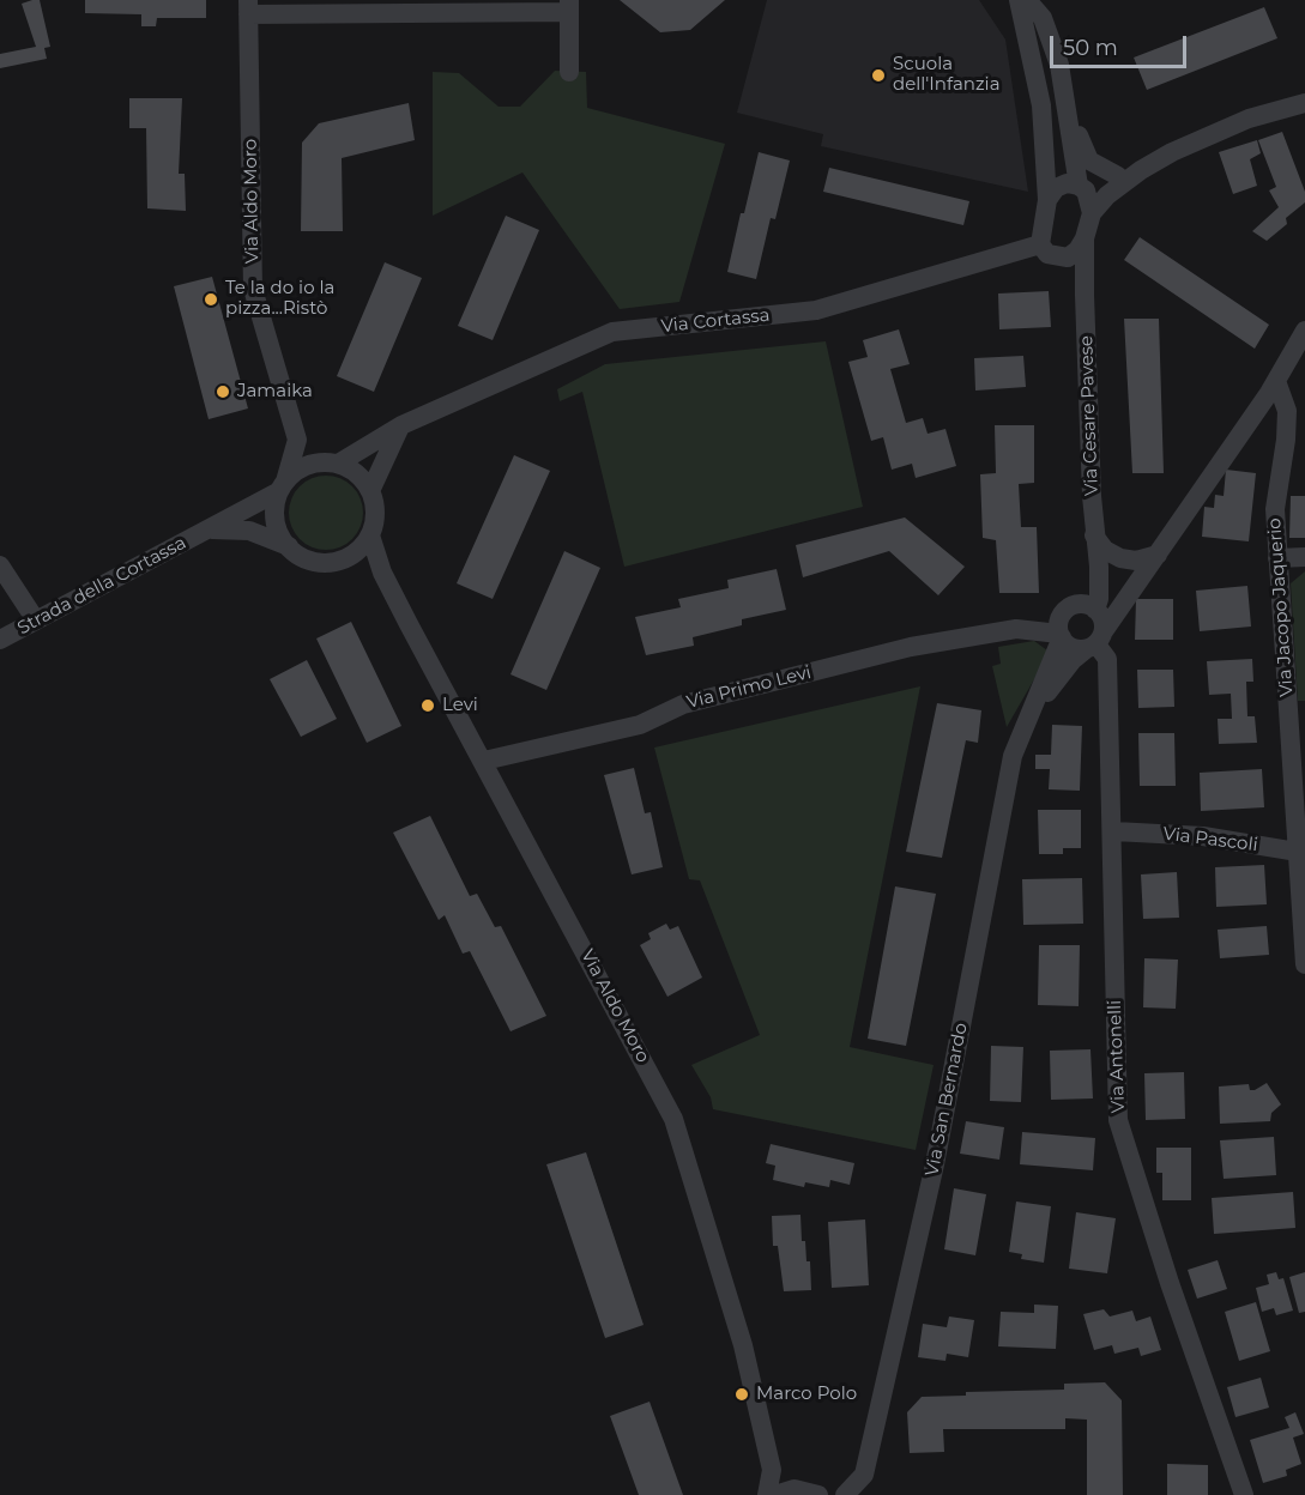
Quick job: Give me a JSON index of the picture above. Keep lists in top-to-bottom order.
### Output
{
  "streets": {
    "street": [
      "Via Aldo Moro",
      "Via Cortassa",
      "Via Cesare Pavese",
      "Strada della Cortassa",
      "Via Jacopo Jaquerio",
      "Via Primo Levi",
      "Via Pascoli",
      "Via Antonelli",
      "Via San Bernardo"
    ]
  },
  "crossings": [
    ["Via Aldo Moro", "Via Cortassa"],
    ["Via Aldo Moro", "Strada della Cortassa"],
    ["Via Aldo Moro", "Via Primo Levi"],
    ["Via Cortassa", "Strada della Cortassa"],
    ["Via Cesare Pavese", "Via Primo Levi"],
    ["Via Cesare Pavese", "Via Antonelli"],
    ["Via Cesare Pavese", "Via San Bernardo"],
    ["Via Jacopo Jaquerio", "Via Pascoli"],
    ["Via Primo Levi", "Via Antonelli"],
    ["Via Primo Levi", "Via San Bernardo"],
    ["Via Pascoli", "Via Antonelli"],
    ["Via Antonelli", "Via San Bernardo"]
  ],
  "places": [
    "Scuola dell'Infanzia",
    "Te la do io la pizza...Ristò",
    "Jamaika",
    "Levi",
    "Marco Polo"
  ],
  "scale_bar": "50 m"
}
